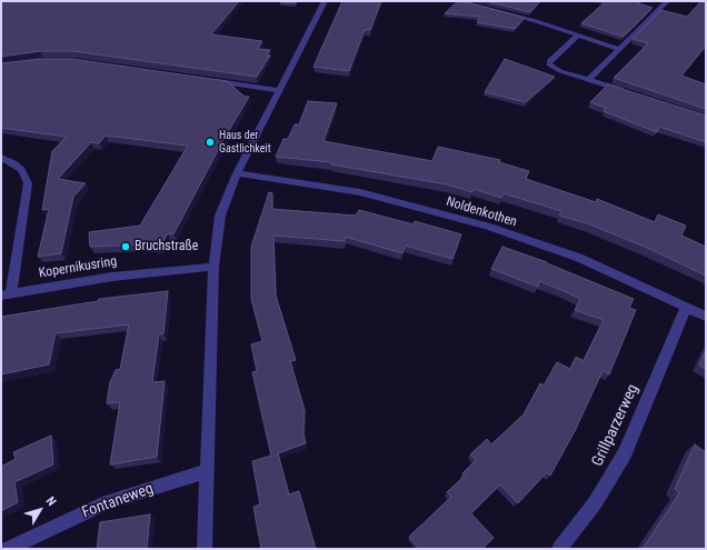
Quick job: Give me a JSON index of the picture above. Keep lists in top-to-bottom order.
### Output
{
  "streets": {
    "street": [
      "Noldenkothen",
      "Kopernikusring",
      "Grillparzerweg",
      "Fontaneweg"
    ]
  },
  "crossings": [
    ["Noldenkothen", "Grillparzerweg"]
  ],
  "places": ["Haus der Gastlichkeit", "Bruchstraße"],
  "north": "top right"
}
